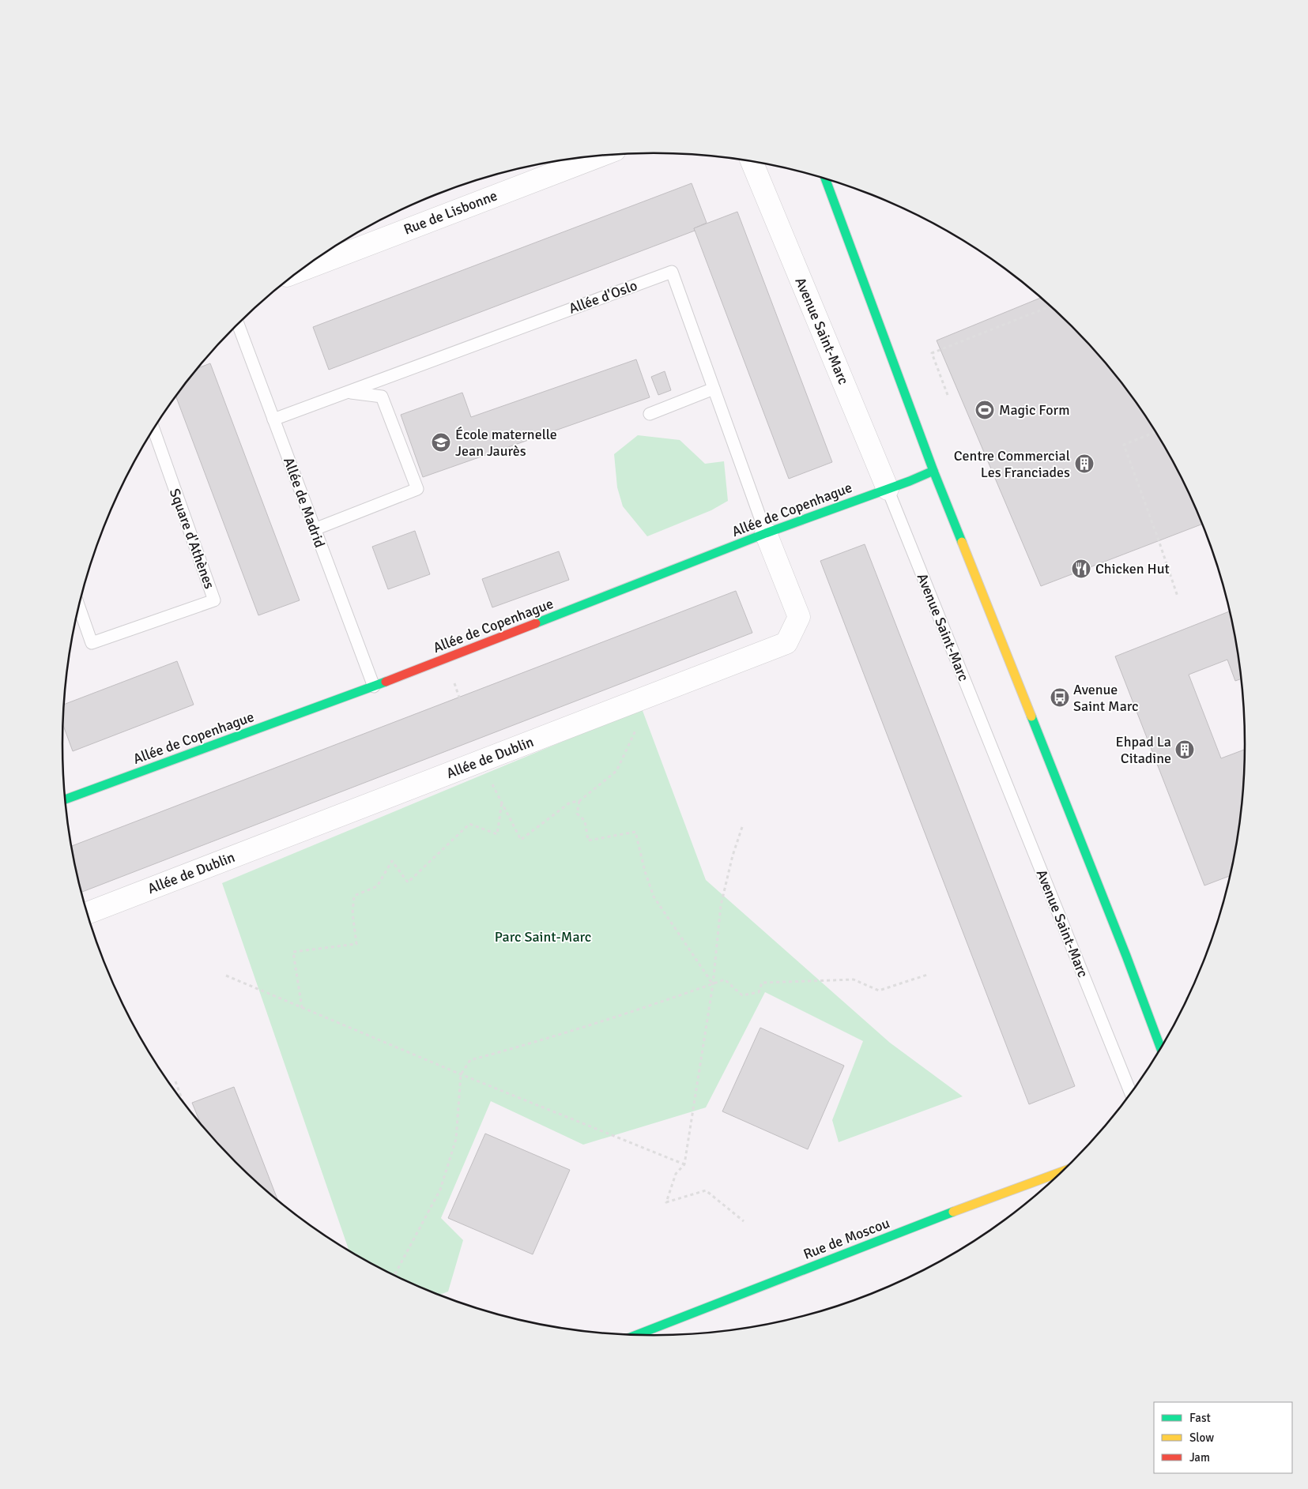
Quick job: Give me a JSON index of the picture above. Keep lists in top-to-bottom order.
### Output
{
  "streets": {
    "street": [
      "Rue de Lisbonne",
      "Avenue Saint-Marc",
      "Allée de Copenhague",
      "Allée de Dublin",
      "Rue de Moscou"
    ],
    "lane": ["Allée d'Oslo", "Allée de Madrid", "Square d'Athènes"]
  },
  "crossings": [
    ["Allée d'Oslo", "Allée de Madrid"],
    ["Allée d'Oslo", "Allée de Copenhague"],
    ["Allée d'Oslo", "Allée de Dublin"],
    ["Avenue Saint-Marc", "Allée de Copenhague"],
    ["Allée de Madrid", "Allée de Copenhague"],
    ["Allée de Copenhague", "Allée de Dublin"]
  ],
  "parks": ["Parc Saint-Marc"],
  "places": {
    "sports": ["Magic Form"],
    "school or university": ["École maternelle Jean Jaurès"],
    "building": ["Centre Commercial Les Franciades", "Ehpad La Citadine"],
    "restaurant": ["Chicken Hut"],
    "bus stop": ["Avenue Saint Marc"]
  },
  "legend": ["Fast", "Slow", "Jam"]
}
